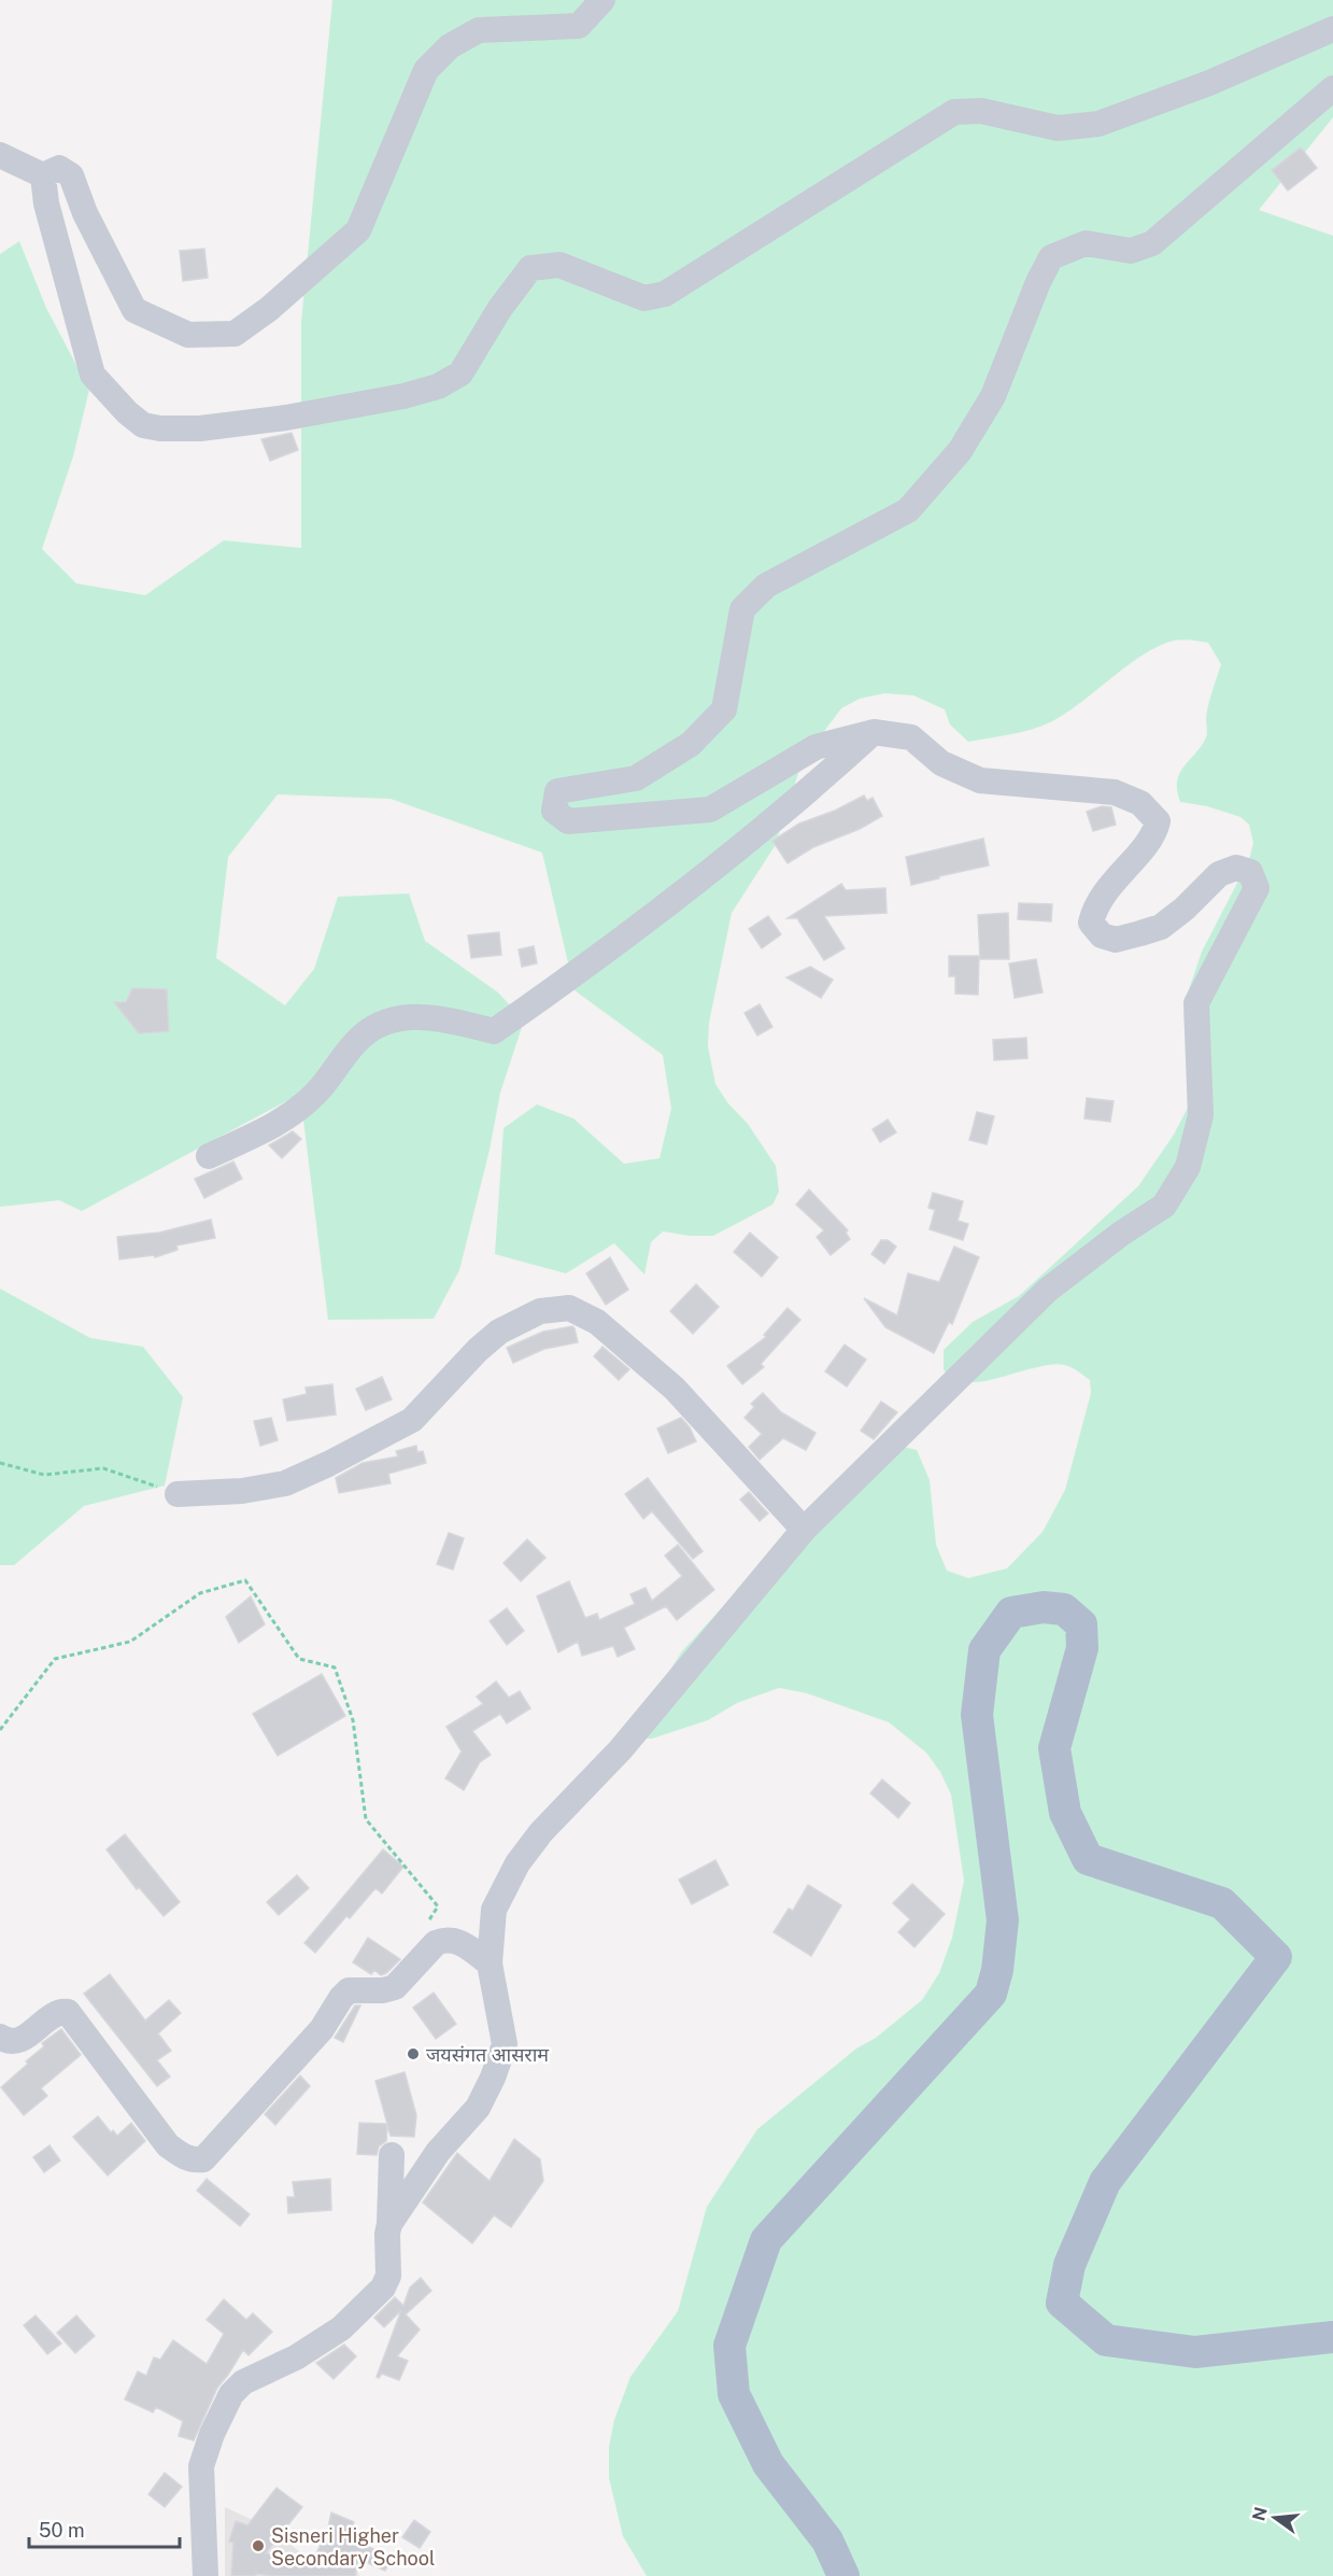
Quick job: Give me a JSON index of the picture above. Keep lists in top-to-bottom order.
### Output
{
  "places": ["जयसंगत आसराम", "Sisneri Higher Secondary School"],
  "scale_bar": "50 m",
  "north": "left"
}
